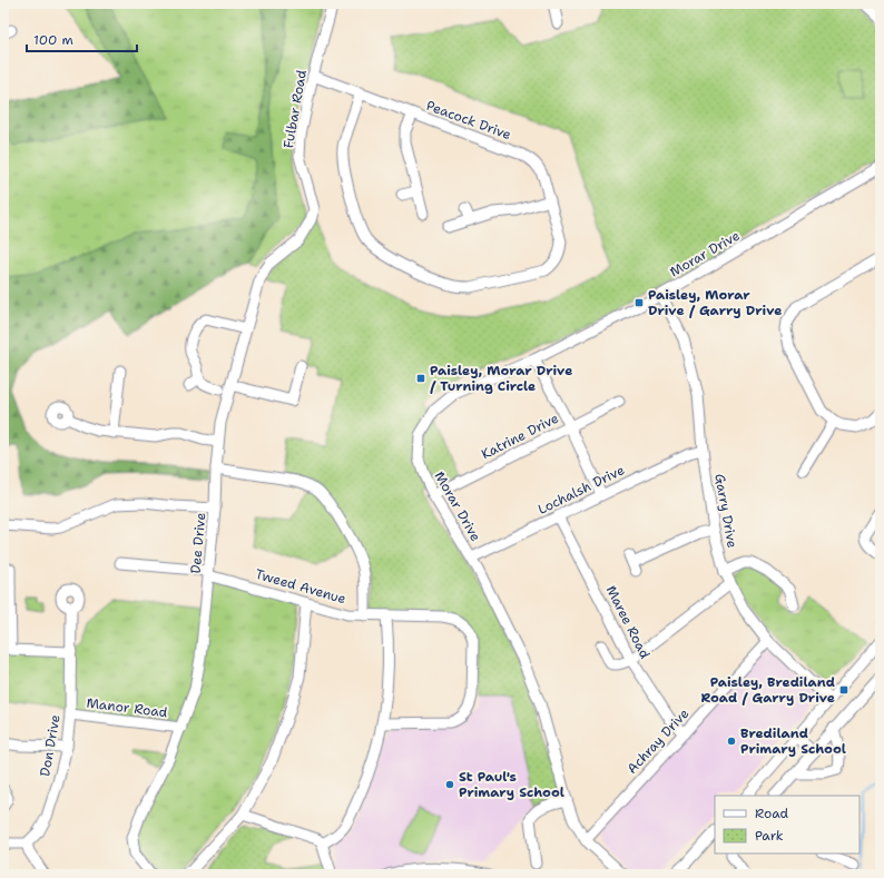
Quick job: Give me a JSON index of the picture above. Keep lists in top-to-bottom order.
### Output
{
  "streets": {
    "street": [
      "Fulbar Road",
      "Peacock Drive",
      "Morar Drive",
      "Katrine Drive",
      "Lochalsh Drive",
      "Garry Drive",
      "Dee Drive",
      "Tweed Avenue",
      "Maree Road",
      "Manor Road",
      "Achray Drive",
      "Don Drive"
    ]
  },
  "crossings": [
    ["Fulbar Road", "Peacock Drive"],
    ["Fulbar Road", "Dee Drive"],
    ["Morar Drive", "Katrine Drive"],
    ["Morar Drive", "Lochalsh Drive"],
    ["Morar Drive", "Garry Drive"],
    ["Morar Drive", "Achray Drive"],
    ["Lochalsh Drive", "Garry Drive"],
    ["Lochalsh Drive", "Maree Road"],
    ["Garry Drive", "Achray Drive"],
    ["Dee Drive", "Tweed Avenue"],
    ["Dee Drive", "Manor Road"],
    ["Maree Road", "Achray Drive"],
    ["Manor Road", "Don Drive"]
  ],
  "places": {
    "transit": ["Paisley, Morar Drive / Garry Drive", "Paisley, Morar Drive / Turning Circle", "Paisley, Brediland Road / Garry Drive"],
    "other": ["Brediland Primary School", "St Paul's Primary School"]
  },
  "legend": ["Road", "Park"],
  "scale_bar": "100 m"
}
